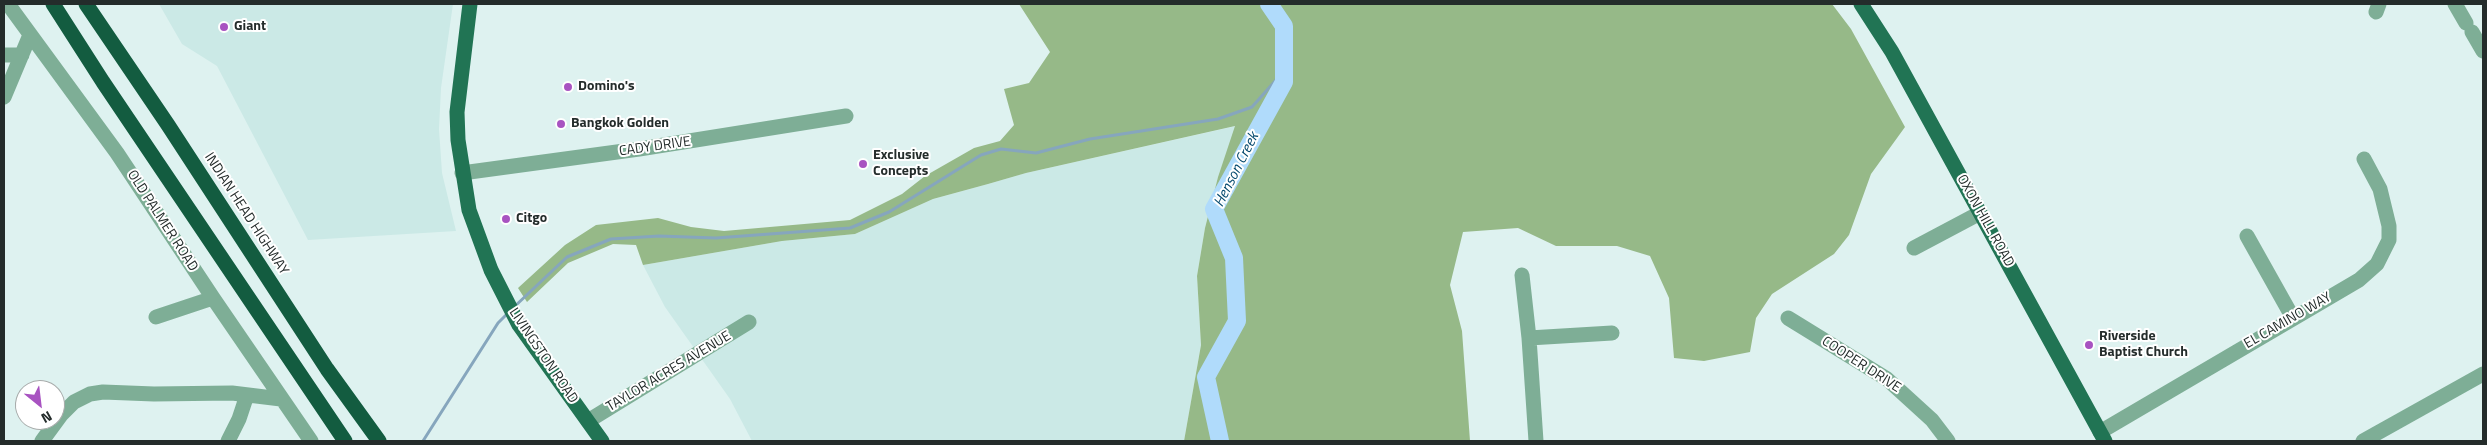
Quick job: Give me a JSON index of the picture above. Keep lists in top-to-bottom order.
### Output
{
  "streets": {
    "highway": ["INDIAN HEAD HIGHWAY"],
    "main road": ["OXON HILL ROAD", "LIVINGSTON ROAD"],
    "street": [
      "CADY DRIVE",
      "OLD PALMER ROAD",
      "EL CAMINO WAY",
      "COOPER DRIVE",
      "TAYLOR ACRES AVENUE"
    ]
  },
  "crossings": [
    ["CADY DRIVE", "LIVINGSTON ROAD"],
    ["OXON HILL ROAD", "EL CAMINO WAY"],
    ["LIVINGSTON ROAD", "TAYLOR ACRES AVENUE"]
  ],
  "water": ["Henson Creek"],
  "places": [
    "Giant",
    "Domino's",
    "Bangkok Golden",
    "Exclusive Concepts",
    "Citgo",
    "Riverside Baptist Church"
  ],
  "north": "bottom right"
}
